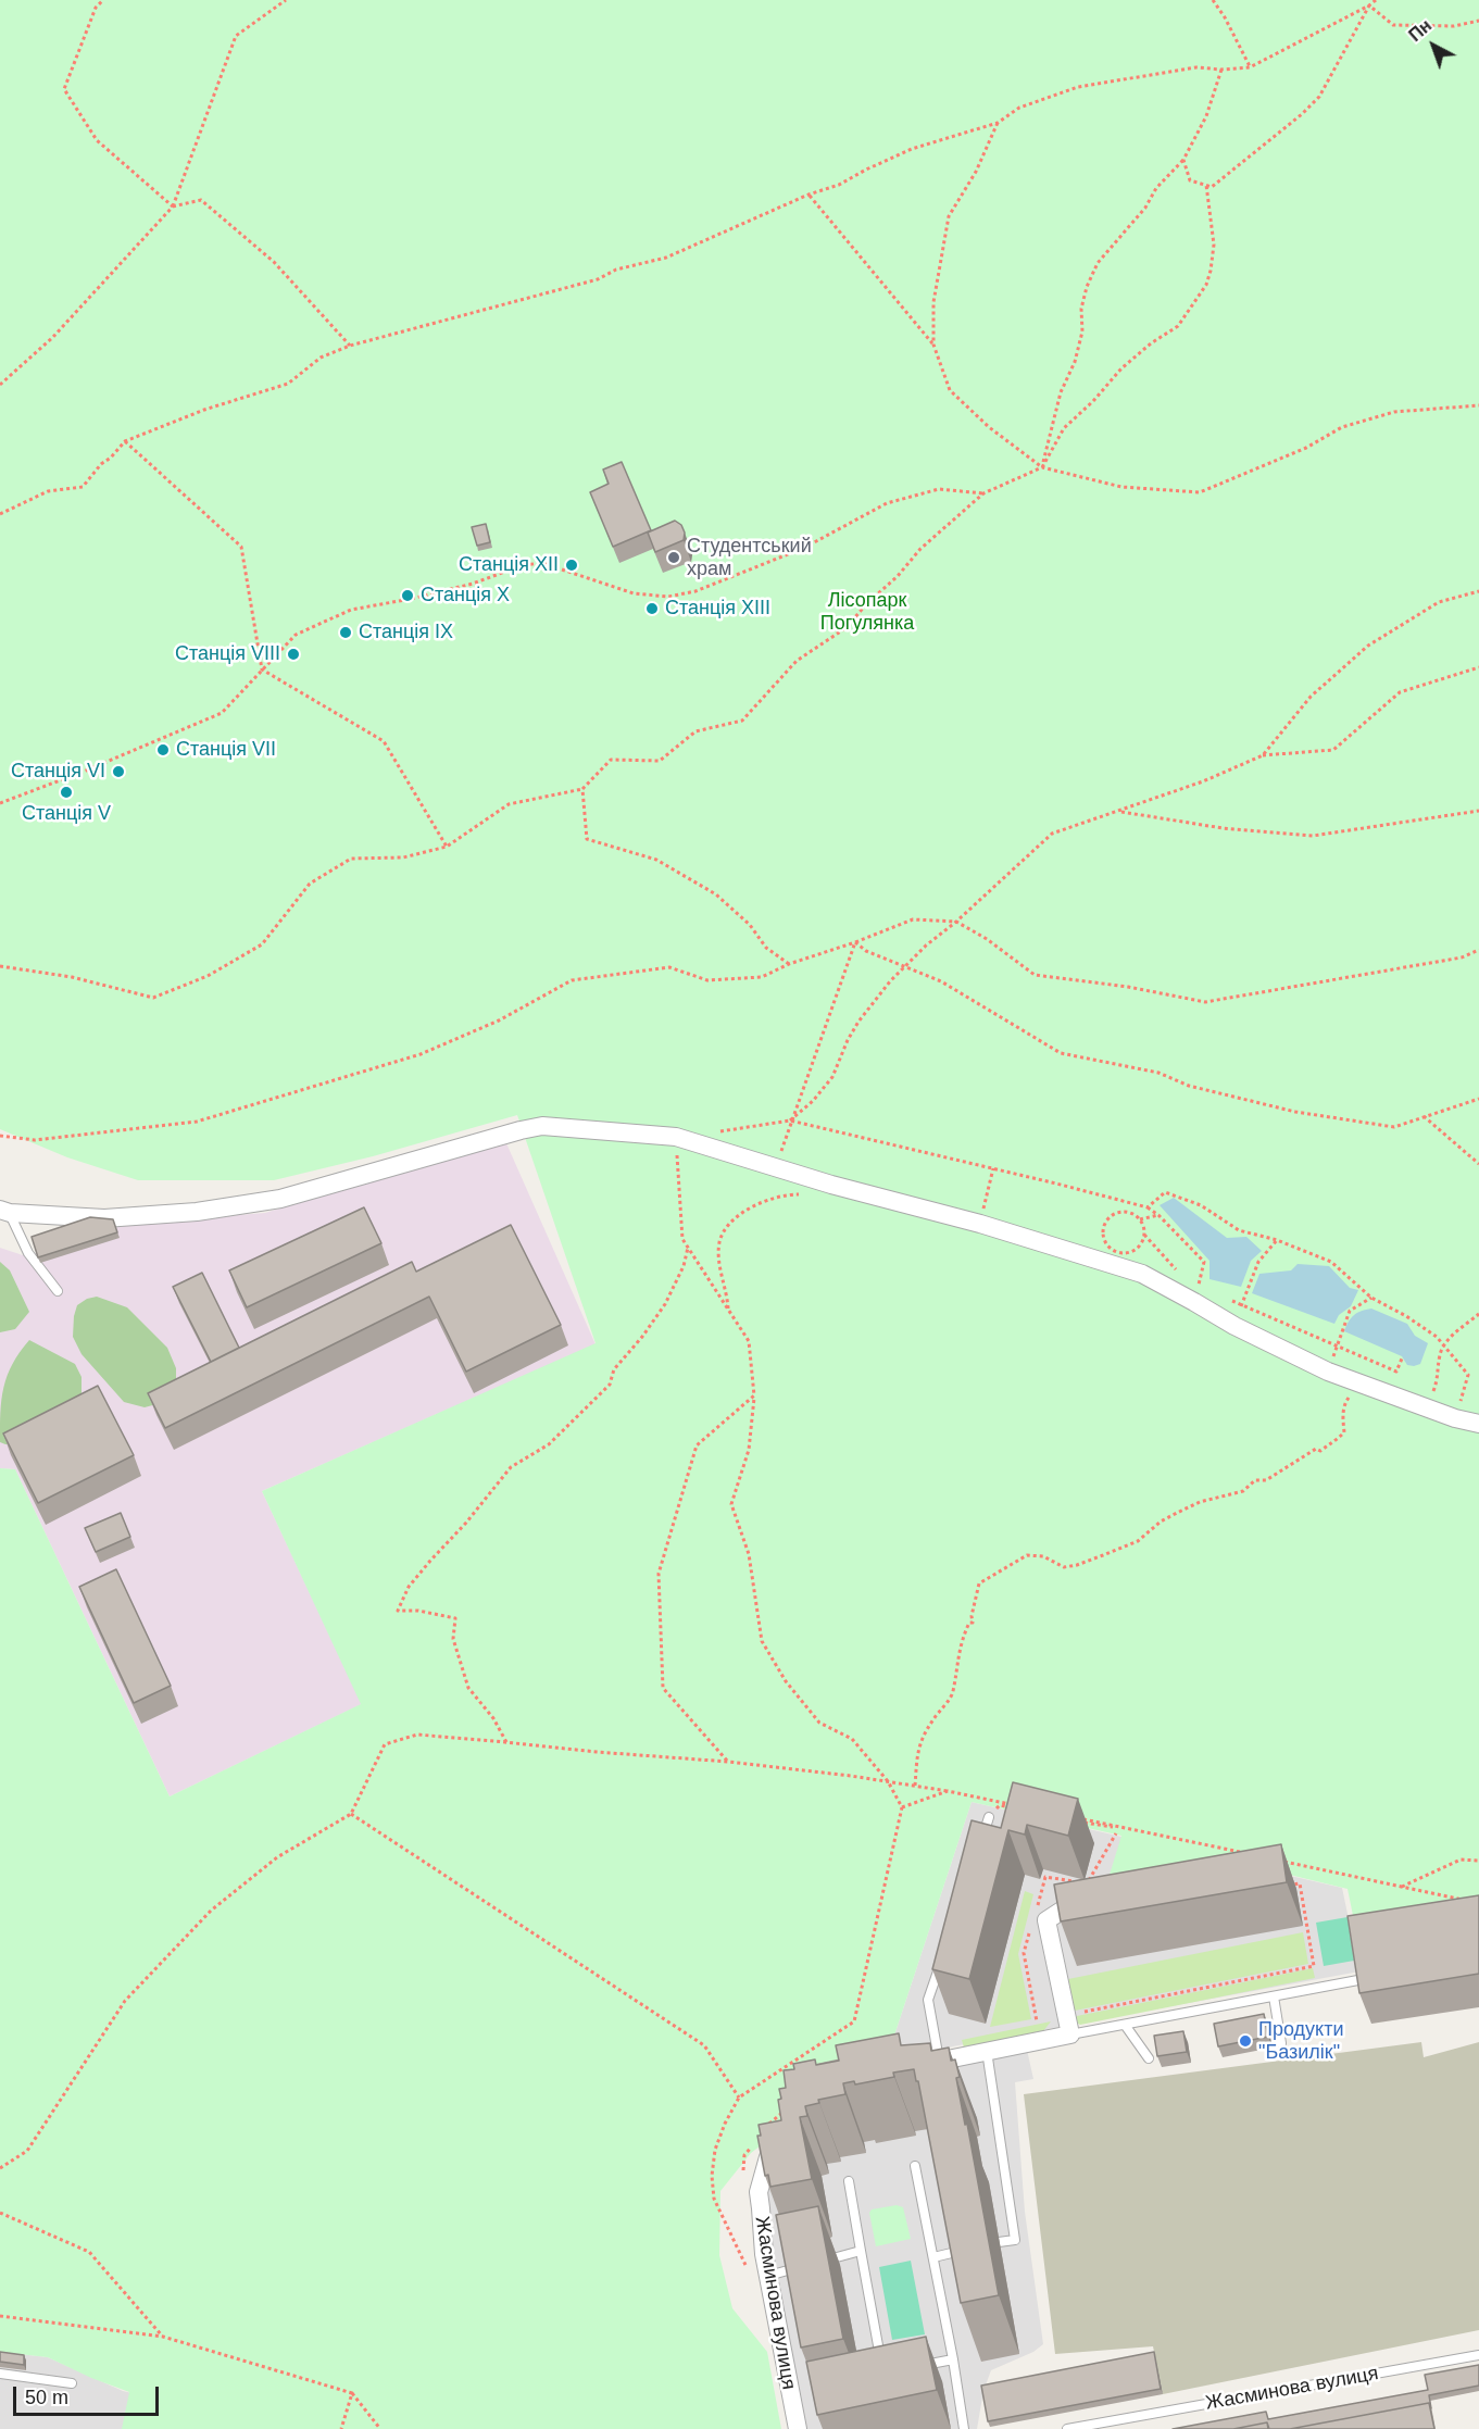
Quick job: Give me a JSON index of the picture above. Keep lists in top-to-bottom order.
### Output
{
  "streets": {
    "street": ["Жасминова вулиця"]
  },
  "parks": ["Лісопарк Погулянка"],
  "places": [
    "Студентський храм",
    "Cтанція XII",
    "Cтанція X",
    "Cтанція XIII",
    "Cтанція IX",
    "Cтанція VIII",
    "Станція VII",
    "Станція VI",
    "Cтанція V",
    "Продукти \"Базилік\""
  ],
  "scale_bar": "50 m",
  "north": "top left"
}
